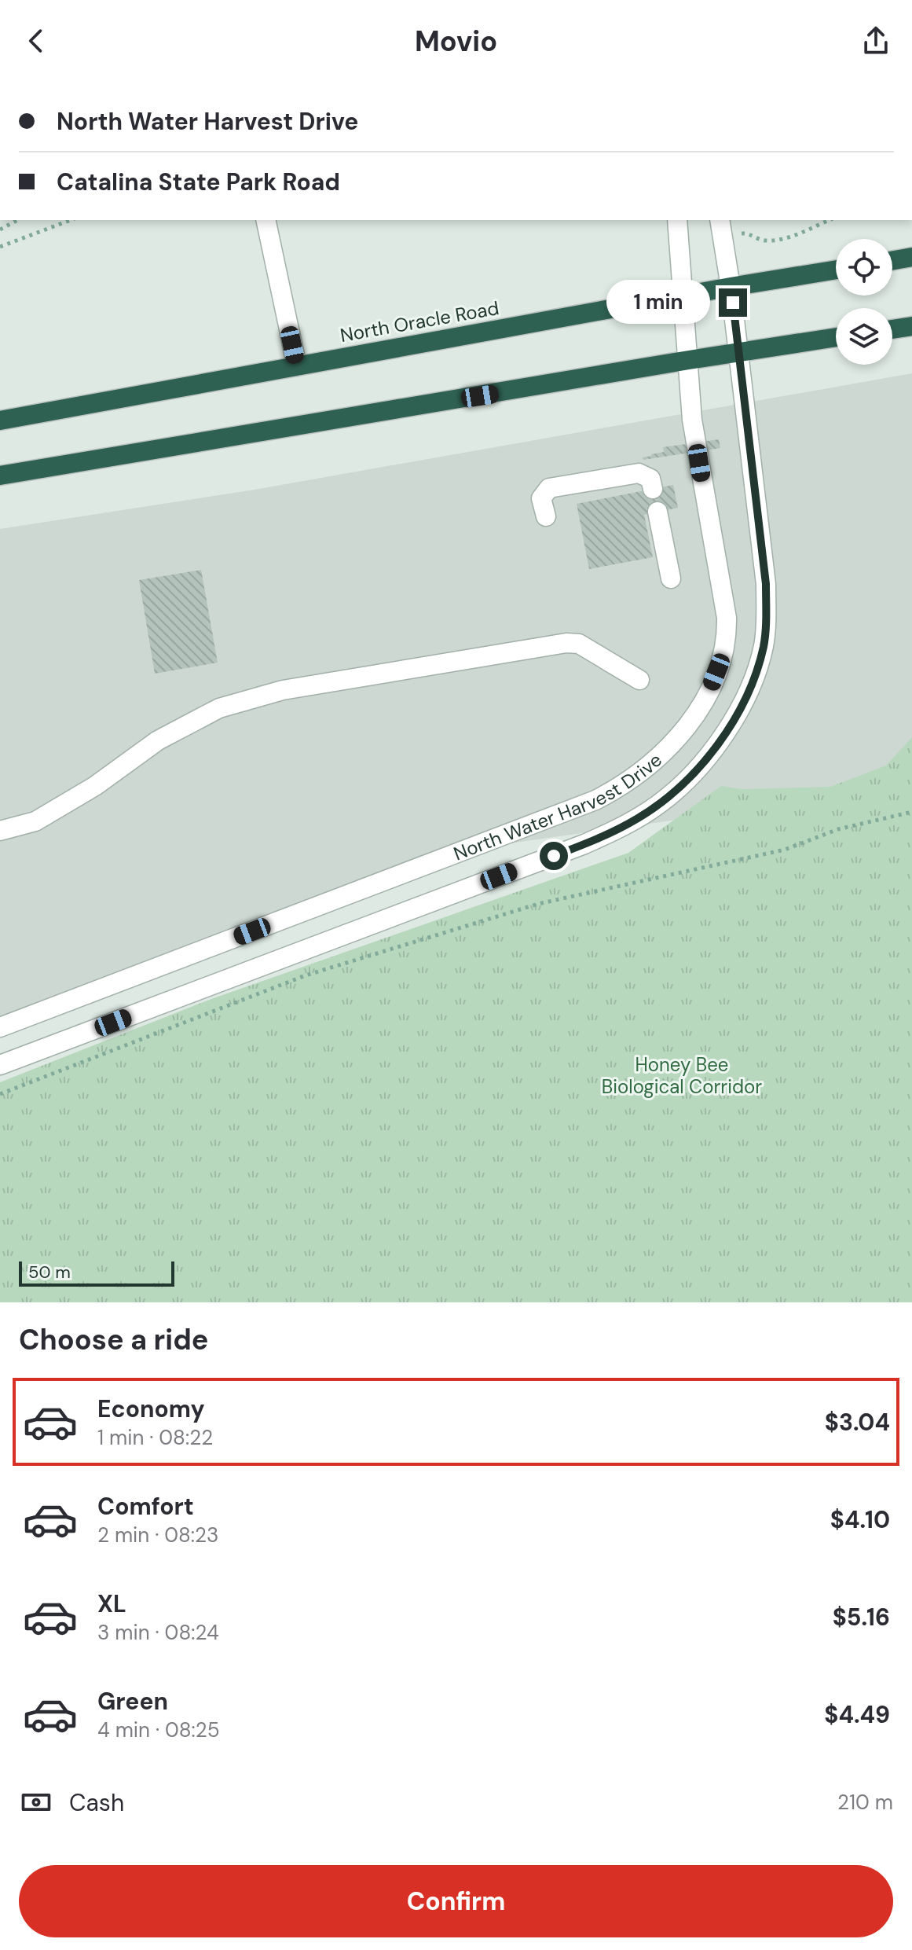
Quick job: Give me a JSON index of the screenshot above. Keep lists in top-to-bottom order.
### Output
{
  "streets": {
    "highway": ["North Oracle Road"],
    "street": ["North Water Harvest Drive"]
  },
  "crossings": [
    ["North Oracle Road", "North Water Harvest Drive"]
  ],
  "parks": ["Honey Bee Biological Corridor"],
  "scale_bar": "50 m",
  "page": {
    "header": "Movio",
    "banner": ["North Water Harvest Drive", "Catalina State Park Road"],
    "bubble": "1 min",
    "scale": "50 m",
    "heading": "Choose a ride",
    "list": [
      {
        "name": "Economy",
        "note": "1 min · 08:22",
        "value": "$3.04"
      },
      {
        "name": "Comfort",
        "note": "2 min · 08:23",
        "value": "$4.10"
      },
      {
        "name": "XL",
        "note": "3 min · 08:24",
        "value": "$5.16"
      },
      {
        "name": "Green",
        "note": "4 min · 08:25",
        "value": "$4.49"
      }
    ],
    "pay": ["Cash", "210 m"],
    "buttons": "Confirm"
  }
}
